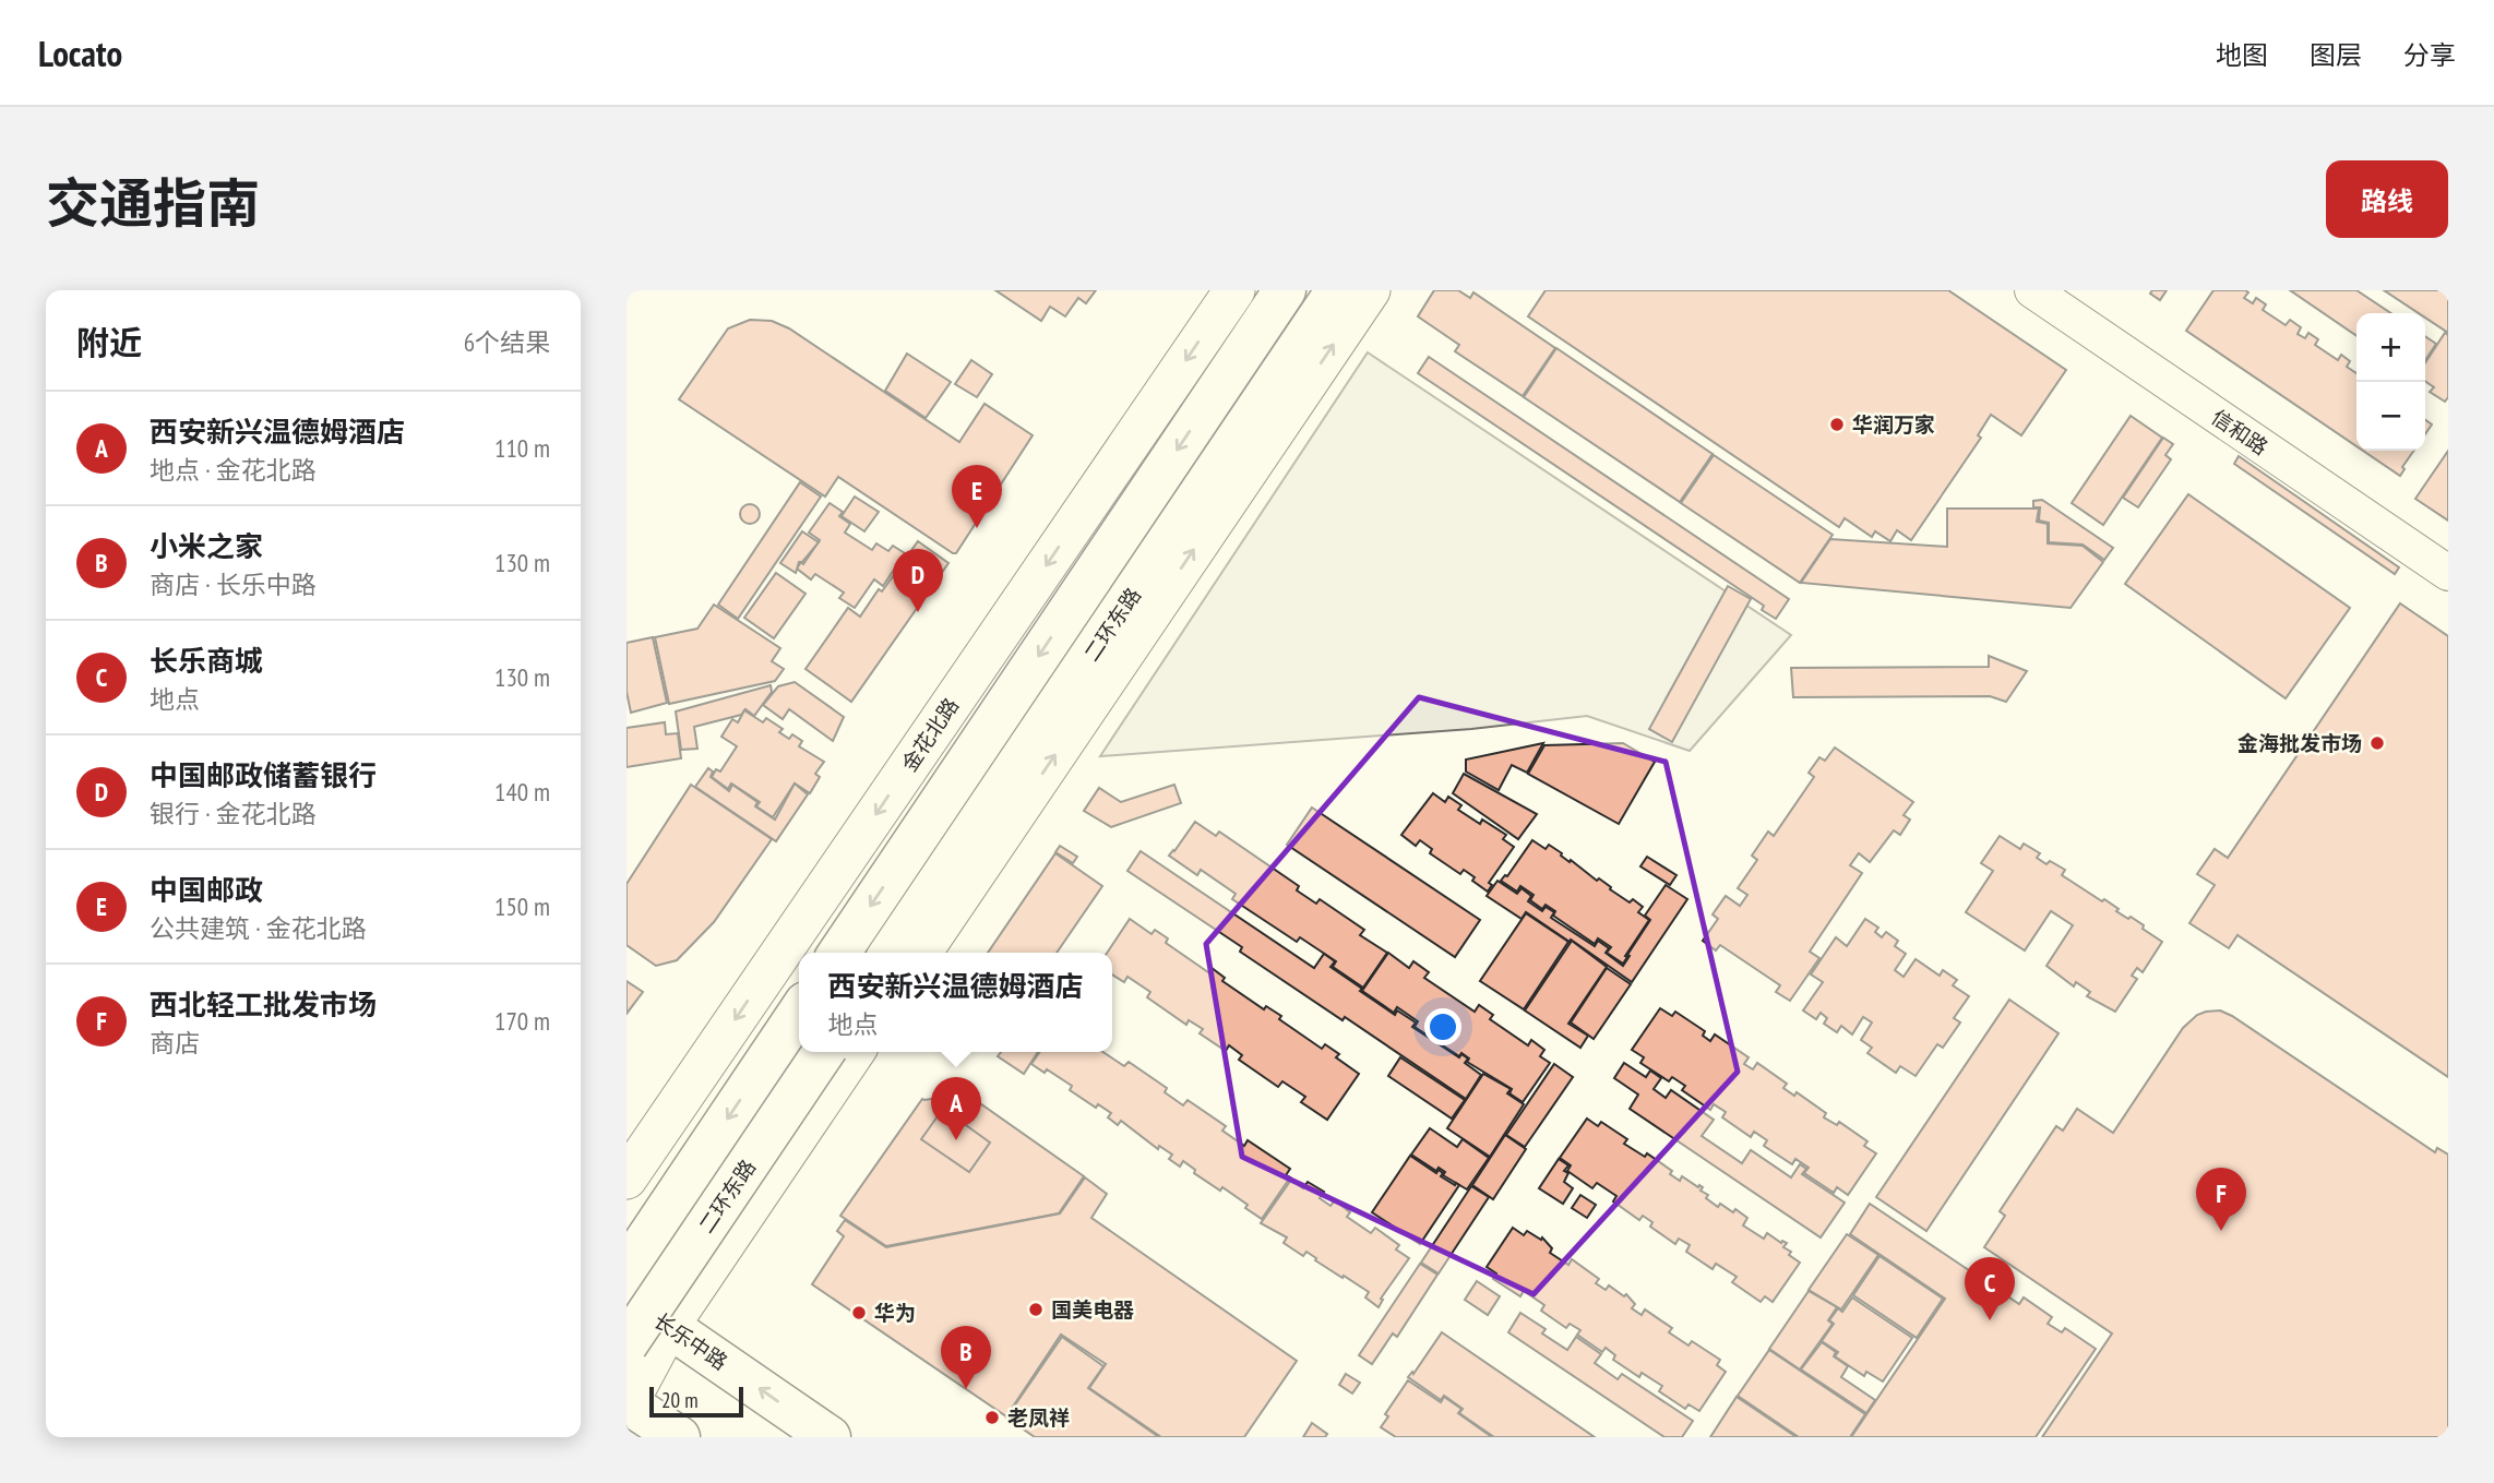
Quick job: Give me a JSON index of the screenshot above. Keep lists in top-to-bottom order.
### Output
{
  "streets": {
    "main road": ["二环东路", "金花北路", "长乐中路"],
    "street": ["信和路"]
  },
  "places": [
    "华润万家",
    "金海批发市场",
    "国美电器",
    "华为",
    "老凤祥"
  ],
  "scale_bar": "20 m",
  "page": {
    "header": "Locato",
    "nav": ["地图", "图层", "分享"],
    "title": "交通指南",
    "buttons": "路线",
    "heading": ["附近", "6个结果"],
    "map_buttons": ["+", "−"],
    "list": [
      {
        "mark": "A",
        "name": "西安新兴温德姆酒店",
        "note": "地点 · 金花北路",
        "value": "110 m"
      },
      {
        "mark": "B",
        "name": "小米之家",
        "note": "商店 · 长乐中路",
        "value": "130 m"
      },
      {
        "mark": "C",
        "name": "长乐商城",
        "note": "地点",
        "value": "130 m"
      },
      {
        "mark": "D",
        "name": "中国邮政储蓄银行",
        "note": "银行 · 金花北路",
        "value": "140 m"
      },
      {
        "mark": "E",
        "name": "中国邮政",
        "note": "公共建筑 · 金花北路",
        "value": "150 m"
      },
      {
        "mark": "F",
        "name": "西北轻工批发市场",
        "note": "商店",
        "value": "170 m"
      }
    ],
    "pins": [
      "E",
      "D",
      "A",
      "F",
      "C",
      "B"
    ],
    "popup": ["西安新兴温德姆酒店", "地点"],
    "scale": "20 m"
  }
}
